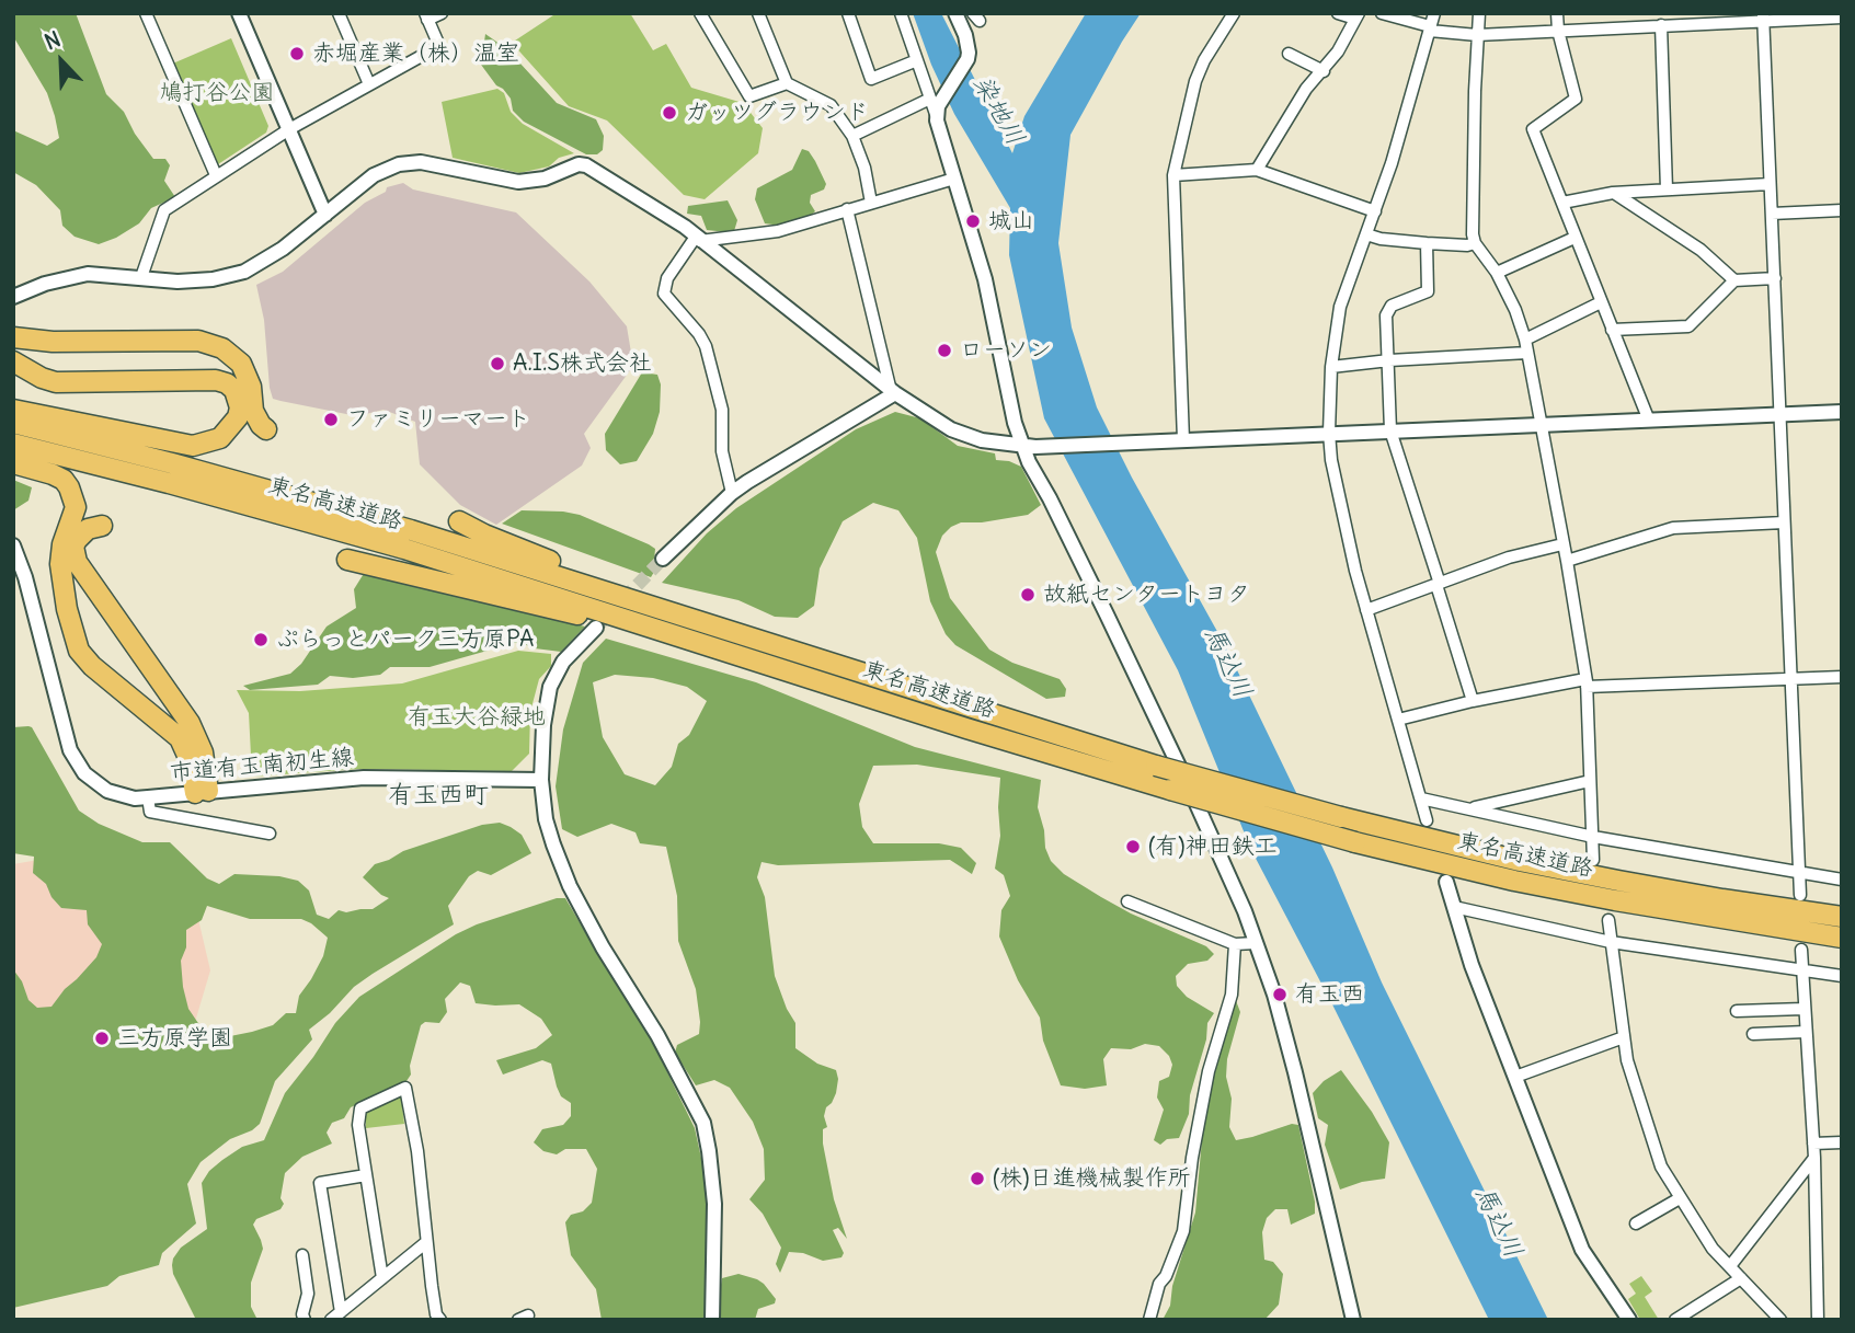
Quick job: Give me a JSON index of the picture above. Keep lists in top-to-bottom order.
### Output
{
  "streets": {
    "highway": ["東名高速道路"],
    "street": ["市道有玉南初生線"]
  },
  "districts": ["有玉西町"],
  "water": ["染地川", "馬込川"],
  "parks": ["鳩打谷公園", "有玉大谷緑地"],
  "places": [
    "赤堀産業（株）温室",
    "ガッツグラウンド",
    "城山",
    "ローソン",
    "A.I.S株式会社",
    "ファミリーマート",
    "故紙センタートヨタ",
    "ぷらっとパーク三方原PA",
    "(有)神田鉄工",
    "有玉西",
    "三方原学園",
    "(株)日進機械製作所"
  ],
  "north": "top left"
}
